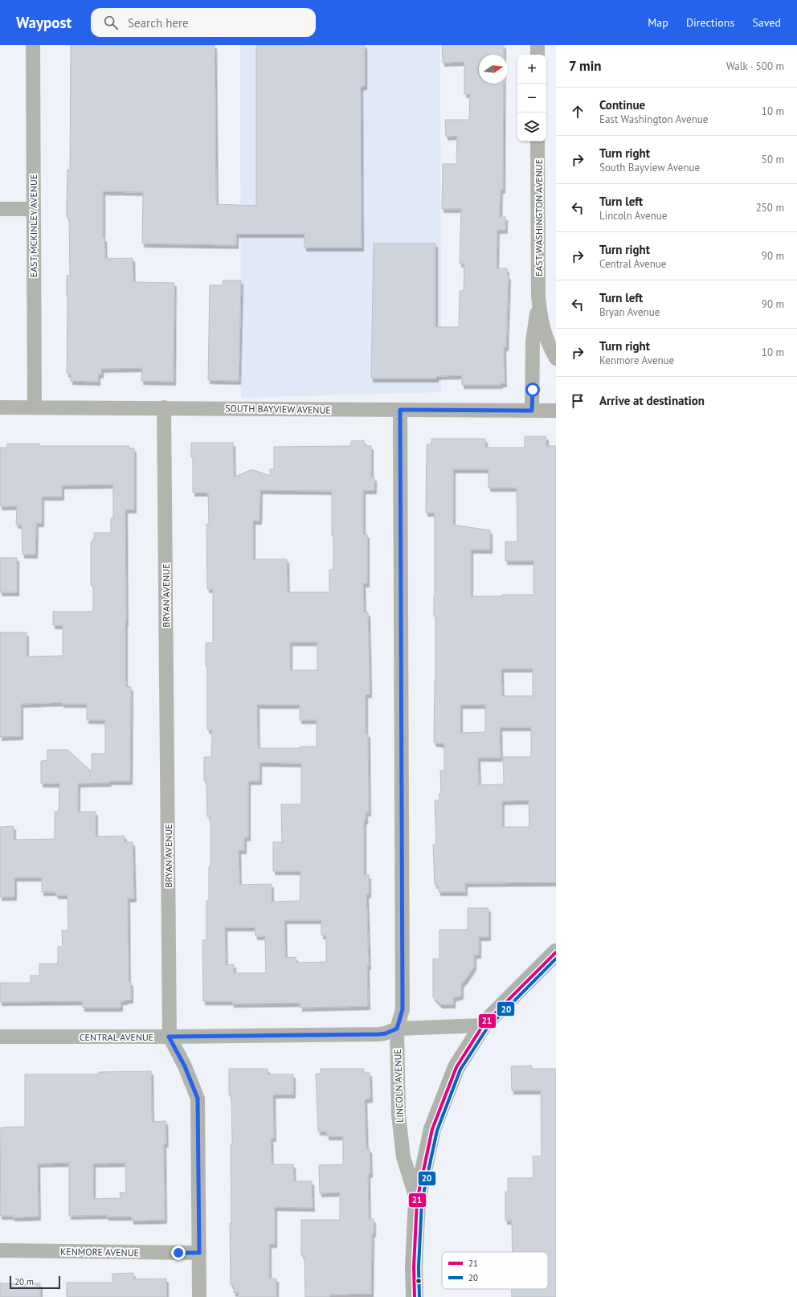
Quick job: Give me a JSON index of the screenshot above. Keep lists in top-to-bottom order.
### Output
{
  "streets": {
    "street": [
      "EAST WASHINGTON AVENUE",
      "EAST MCKINLEY AVENUE",
      "SOUTH BAYVIEW AVENUE",
      "BRYAN AVENUE",
      "CENTRAL AVENUE",
      "LINCOLN AVENUE",
      "KENMORE AVENUE"
    ]
  },
  "crossings": [
    ["EAST WASHINGTON AVENUE", "SOUTH BAYVIEW AVENUE"],
    ["EAST MCKINLEY AVENUE", "SOUTH BAYVIEW AVENUE"],
    ["SOUTH BAYVIEW AVENUE", "BRYAN AVENUE"],
    ["SOUTH BAYVIEW AVENUE", "LINCOLN AVENUE"],
    ["BRYAN AVENUE", "CENTRAL AVENUE"],
    ["BRYAN AVENUE", "KENMORE AVENUE"],
    ["CENTRAL AVENUE", "LINCOLN AVENUE"]
  ],
  "lines": ["transit line 21", "transit line 20"],
  "legend": ["21", "20"],
  "scale_bar": "20 m",
  "north": "right",
  "page": {
    "header": "Waypost",
    "search": "Search here",
    "nav": ["Map", "Directions", "Saved"],
    "heading": ["7 min", "Walk · 500 m"],
    "map_buttons": ["+", "−"],
    "list": [
      ["Continue", "East Washington Avenue", "10 m"],
      ["Turn right", "South Bayview Avenue", "50 m"],
      ["Turn left", "Lincoln Avenue", "250 m"],
      ["Turn right", "Central Avenue", "90 m"],
      ["Turn left", "Bryan Avenue", "90 m"],
      ["Turn right", "Kenmore Avenue", "10 m"],
      "Arrive at destination"
    ],
    "scale": "20 m"
  }
}
